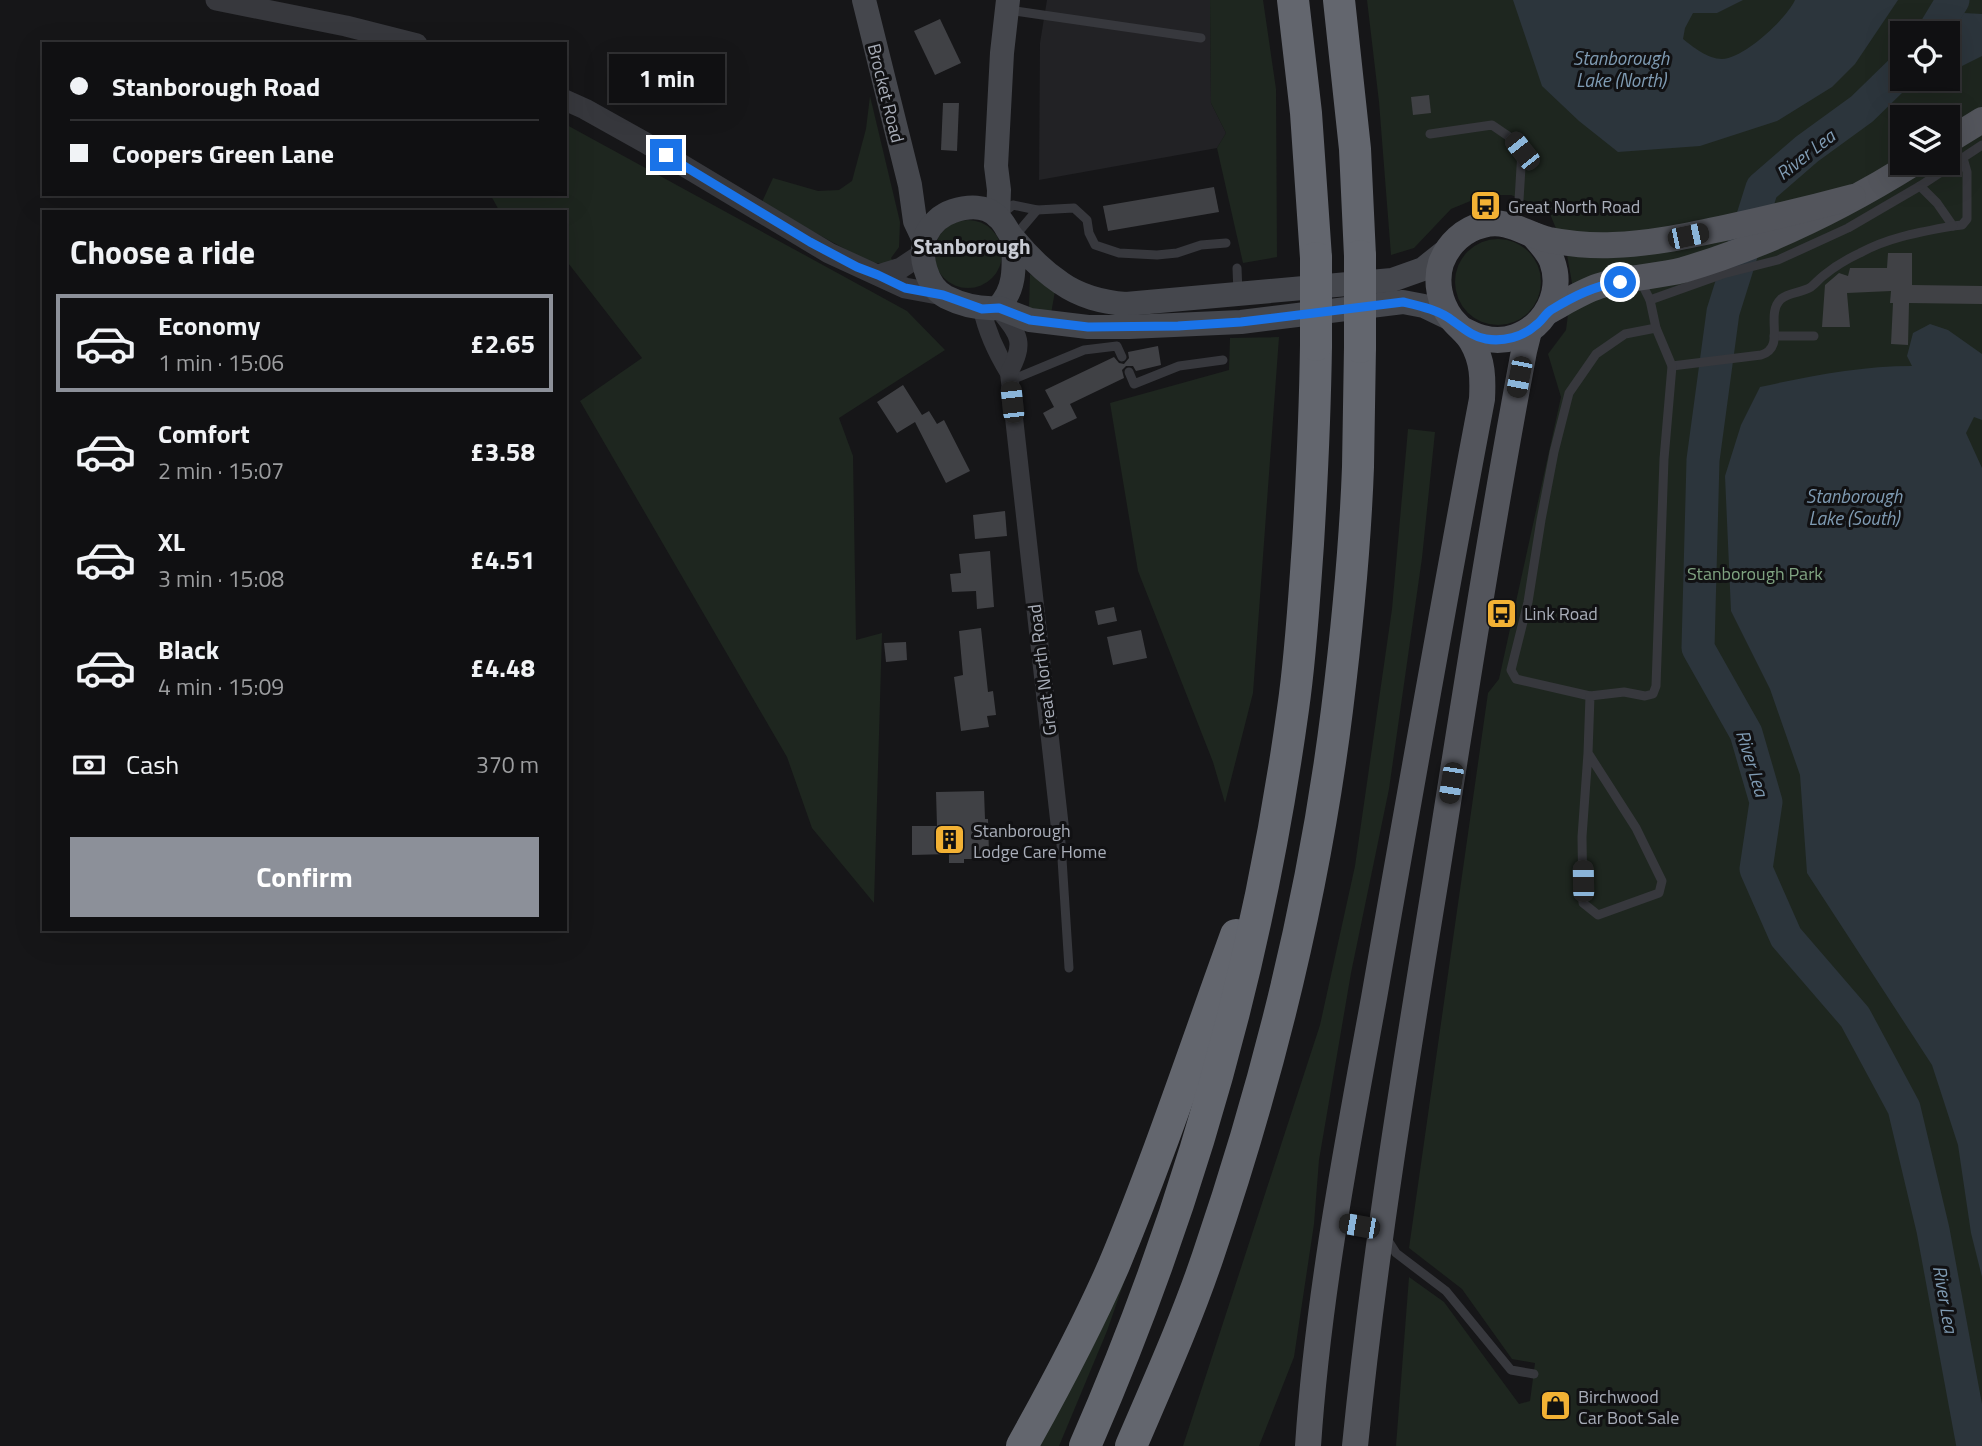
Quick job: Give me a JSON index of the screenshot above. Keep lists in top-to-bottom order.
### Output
{
  "streets": {
    "main road": ["Brocket Road"],
    "street": ["Great North Road"]
  },
  "crossings": [
    ["Brocket Road", "Great North Road"]
  ],
  "districts": ["Stanborough"],
  "water": ["Stanborough Lake (North)", "River Lea", "Stanborough Lake (South)"],
  "parks": ["Stanborough Park"],
  "places": {
    "bus stop": ["Great North Road", "Link Road"],
    "building": ["Stanborough Lodge Care Home"],
    "shop": ["Birchwood Car Boot Sale"]
  },
  "page": {
    "banner": ["Stanborough Road", "Coopers Green Lane"],
    "bubble": "1 min",
    "heading": "Choose a ride",
    "list": [
      {
        "name": "Economy",
        "note": "1 min · 15:06",
        "value": "£2.65"
      },
      {
        "name": "Comfort",
        "note": "2 min · 15:07",
        "value": "£3.58"
      },
      {
        "name": "XL",
        "note": "3 min · 15:08",
        "value": "£4.51"
      },
      {
        "name": "Black",
        "note": "4 min · 15:09",
        "value": "£4.48"
      }
    ],
    "pay": ["Cash", "370 m"],
    "buttons": "Confirm"
  }
}
